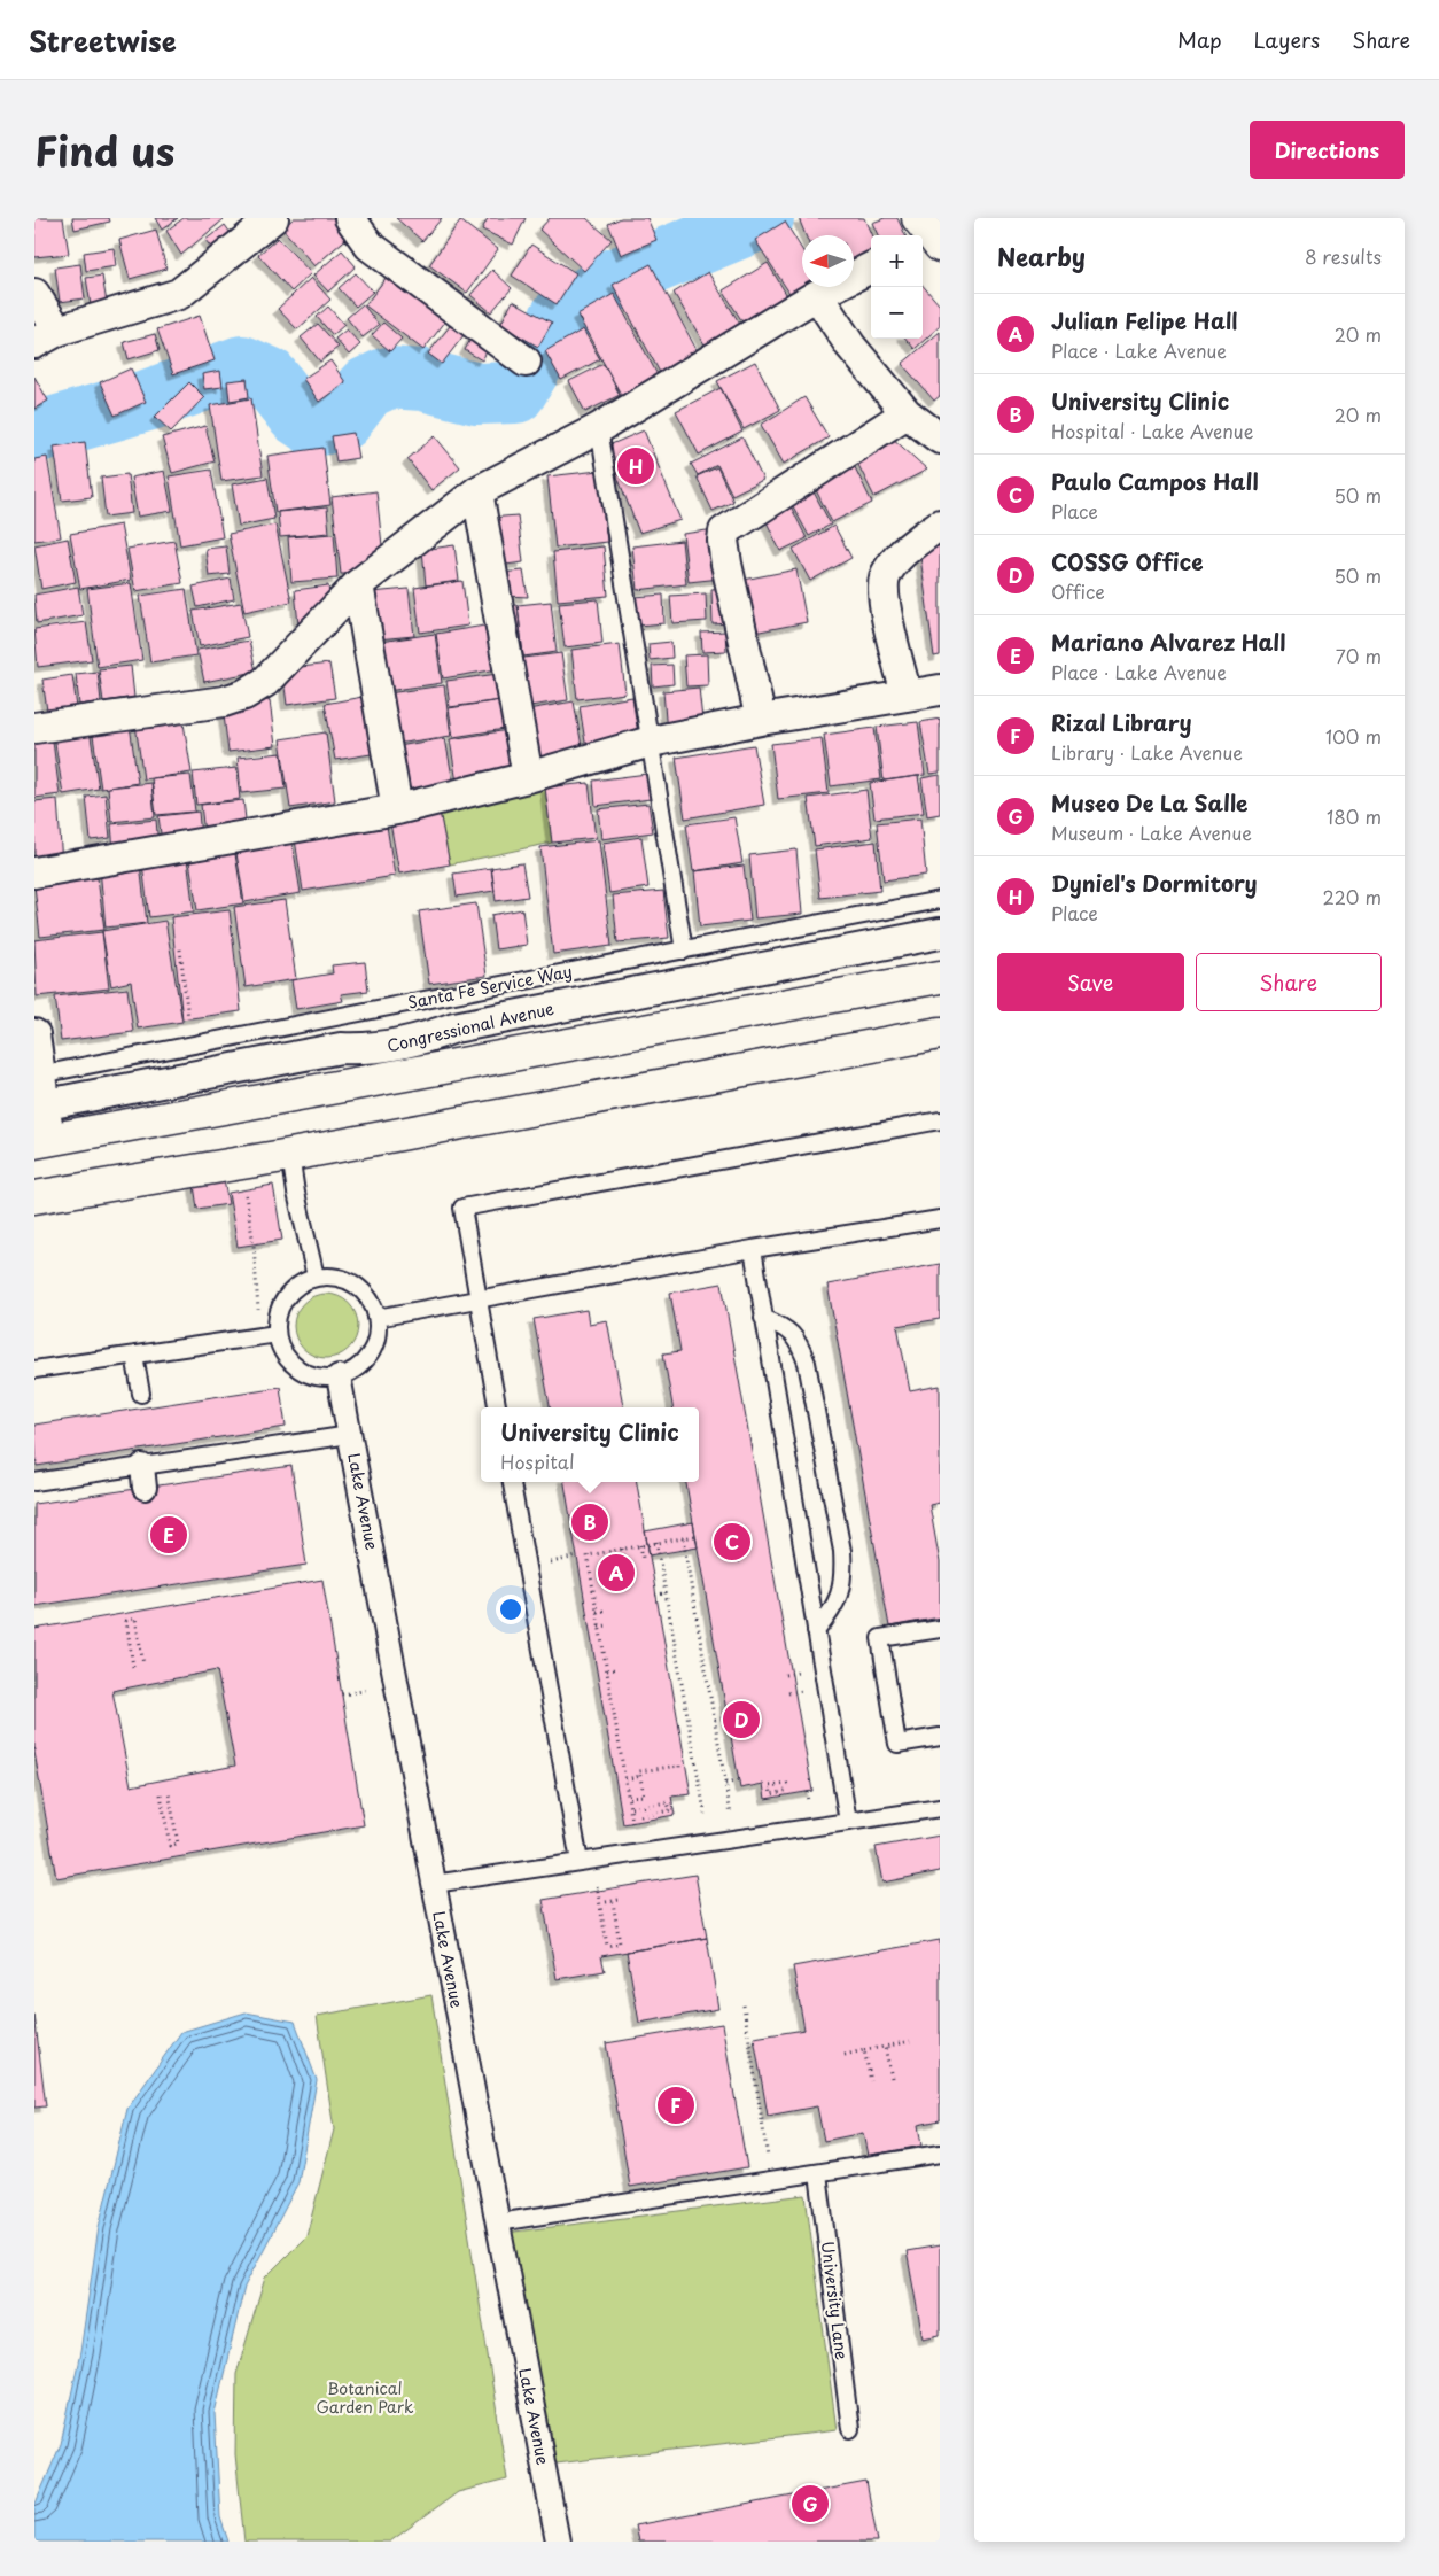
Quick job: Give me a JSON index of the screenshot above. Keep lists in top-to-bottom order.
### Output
{
  "streets": {
    "main road": ["Congressional Avenue"],
    "street": ["Lake Avenue"],
    "lane": ["Santa Fe Service Way", "University Lane"]
  },
  "parks": ["Botanical Garden Park"],
  "north": "left",
  "page": {
    "header": "Streetwise",
    "nav": ["Map", "Layers", "Share"],
    "title": "Find us",
    "buttons": [
      "Directions",
      ["Save", "Share"]
    ],
    "heading": ["Nearby", "8 results"],
    "map_buttons": ["+", "−"],
    "list": [
      {
        "mark": "A",
        "name": "Julian Felipe Hall",
        "note": "Place · Lake Avenue",
        "value": "20 m"
      },
      {
        "mark": "B",
        "name": "University Clinic",
        "note": "Hospital · Lake Avenue",
        "value": "20 m"
      },
      {
        "mark": "C",
        "name": "Paulo Campos Hall",
        "note": "Place",
        "value": "50 m"
      },
      {
        "mark": "D",
        "name": "COSSG Office",
        "note": "Office",
        "value": "50 m"
      },
      {
        "mark": "E",
        "name": "Mariano Alvarez Hall",
        "note": "Place · Lake Avenue",
        "value": "70 m"
      },
      {
        "mark": "F",
        "name": "Rizal Library",
        "note": "Library · Lake Avenue",
        "value": "100 m"
      },
      {
        "mark": "G",
        "name": "Museo De La Salle",
        "note": "Museum · Lake Avenue",
        "value": "180 m"
      },
      {
        "mark": "H",
        "name": "Dyniel's Dormitory",
        "note": "Place",
        "value": "220 m"
      }
    ],
    "pins": [
      "H",
      "B",
      "E",
      "C",
      "A",
      "D",
      "F",
      "G"
    ],
    "popup": ["University Clinic", "Hospital"]
  }
}
